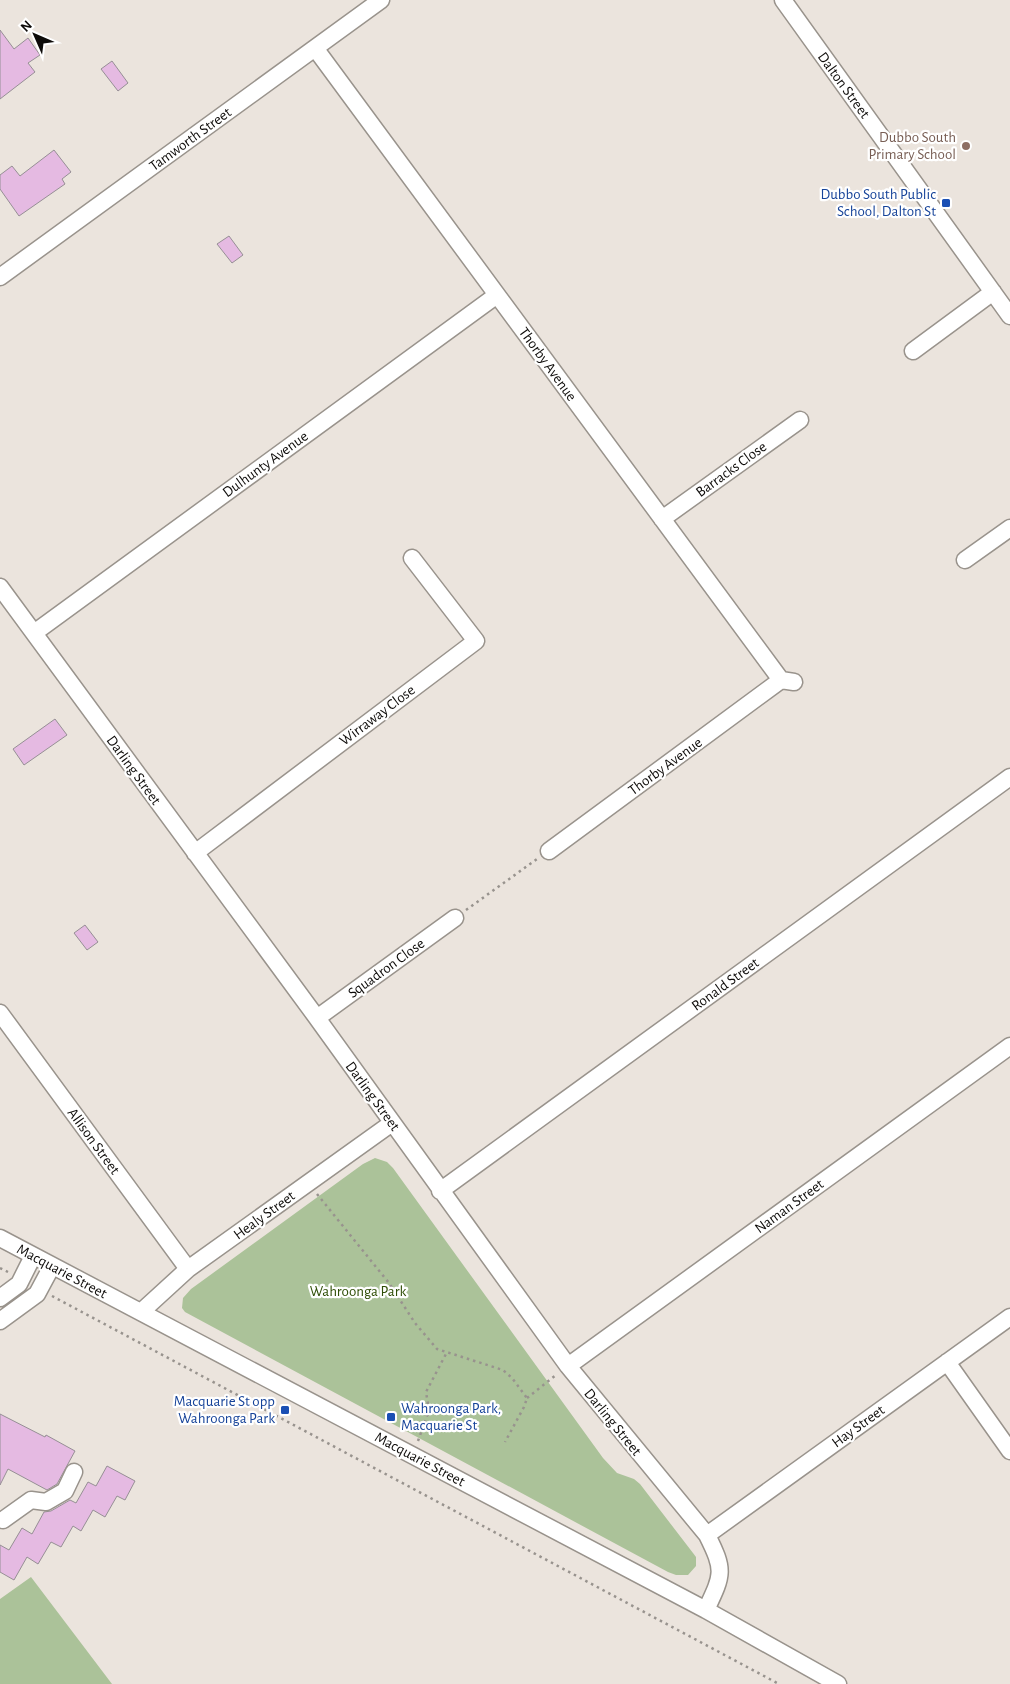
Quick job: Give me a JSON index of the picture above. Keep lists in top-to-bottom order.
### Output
{
  "streets": {
    "street": [
      "Dalton Street",
      "Tamworth Street",
      "Thorby Avenue",
      "Dulhunty Avenue",
      "Barracks Close",
      "Wirraway Close",
      "Darling Street",
      "Squadron Close",
      "Ronald Street",
      "Allison Street",
      "Naman Street",
      "Healy Street",
      "Macquarie Street",
      "Hay Street"
    ]
  },
  "crossings": [
    ["Tamworth Street", "Thorby Avenue"],
    ["Thorby Avenue", "Dulhunty Avenue"],
    ["Thorby Avenue", "Barracks Close"],
    ["Dulhunty Avenue", "Darling Street"],
    ["Wirraway Close", "Darling Street"],
    ["Darling Street", "Squadron Close"],
    ["Darling Street", "Ronald Street"],
    ["Darling Street", "Naman Street"],
    ["Darling Street", "Healy Street"],
    ["Darling Street", "Macquarie Street"],
    ["Darling Street", "Hay Street"],
    ["Allison Street", "Healy Street"],
    ["Healy Street", "Macquarie Street"]
  ],
  "parks": ["Wahroonga Park"],
  "places": {
    "other": ["Dubbo South Primary School"],
    "transit": ["Dubbo South Public School, Dalton St", "Macquarie St opp Wahroonga Park", "Wahroonga Park, Macquarie St"]
  },
  "north": "top left"
}
